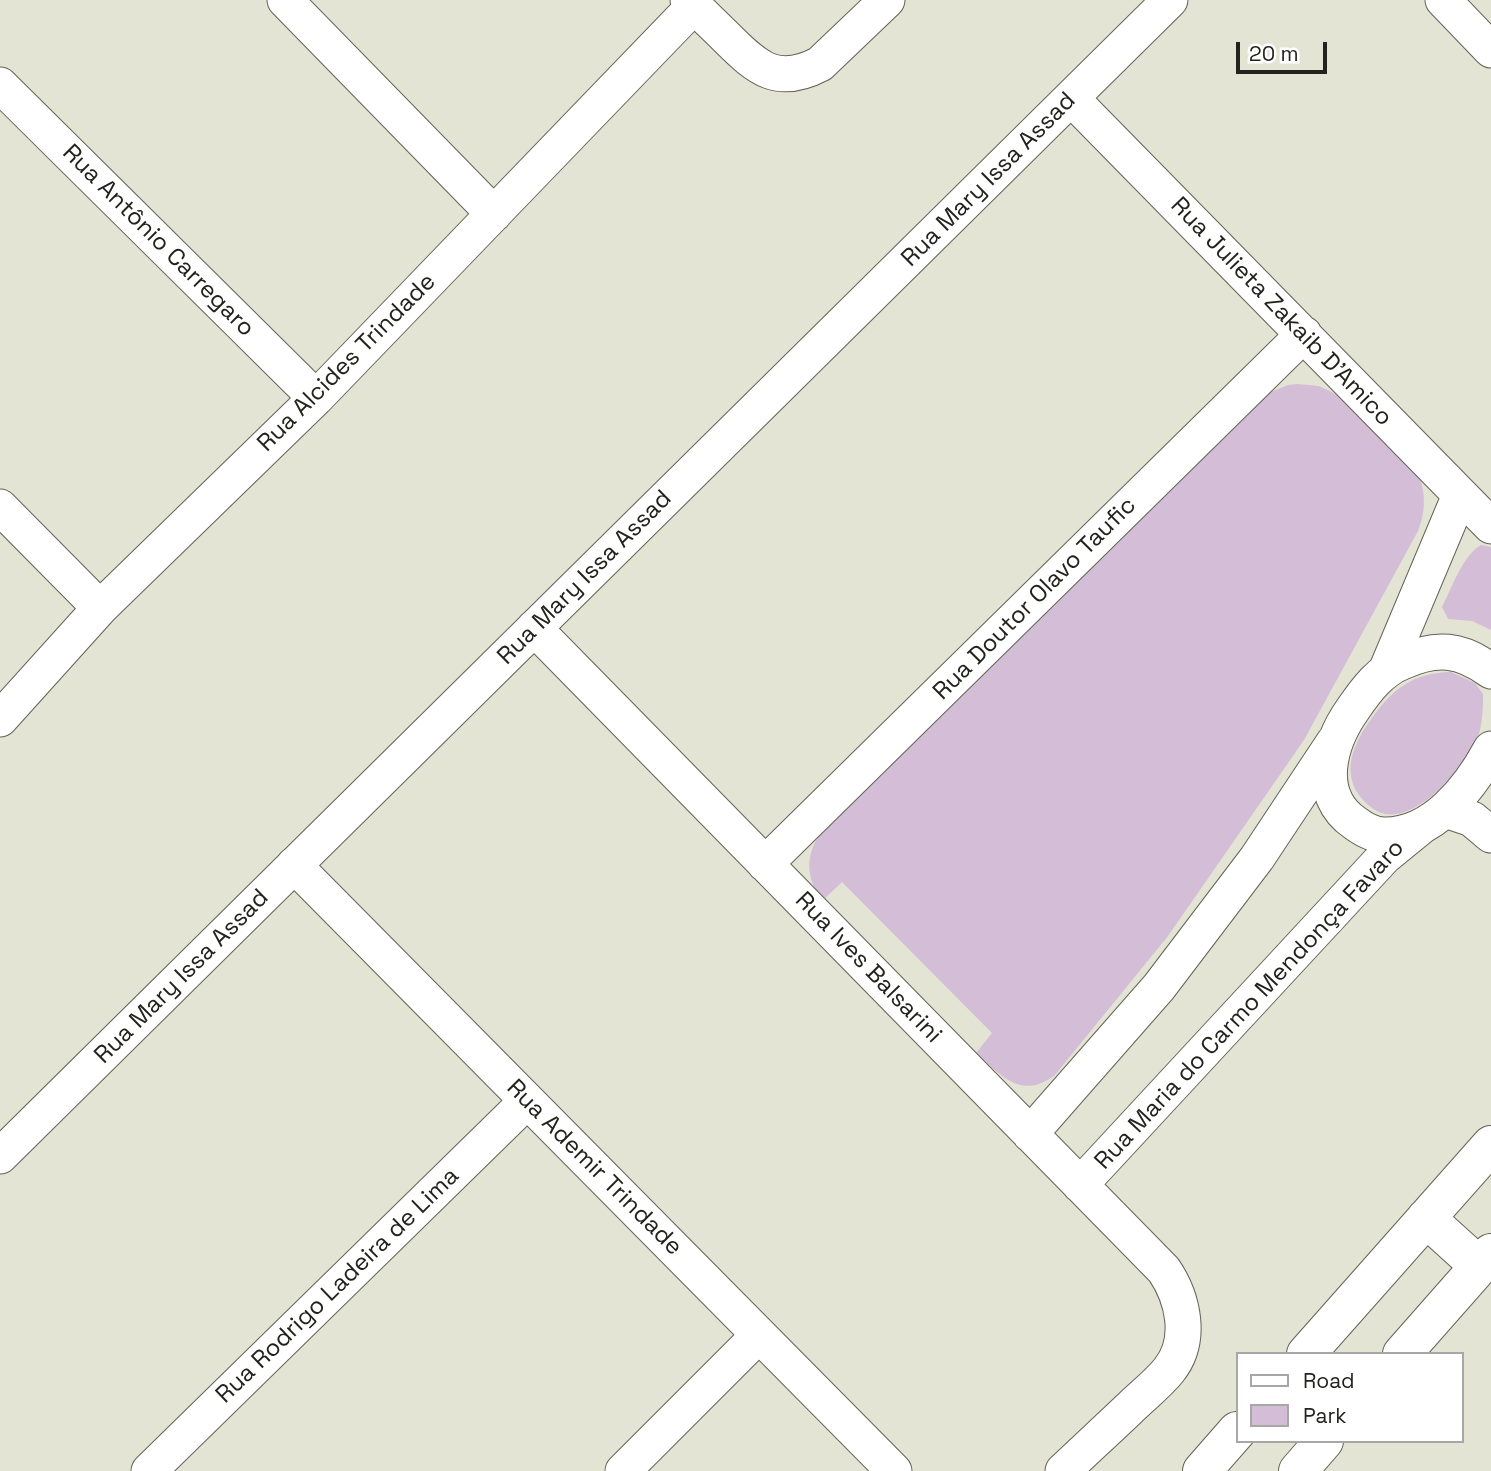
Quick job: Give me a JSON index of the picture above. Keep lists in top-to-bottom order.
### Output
{
  "streets": {
    "street": [
      "Rua Mary Issa Assad",
      "Rua Antônio Carregaro",
      "Rua Julieta Zakaib D'Amico",
      "Rua Alcides Trindade",
      "Rua Doutor Olavo Taufic",
      "Rua Ives Balsarini",
      "Rua Maria do Carmo Mendonça Favaro",
      "Rua Ademir Trindade",
      "Rua Rodrigo Ladeira de Lima"
    ]
  },
  "crossings": [
    ["Rua Mary Issa Assad", "Rua Julieta Zakaib D'Amico"],
    ["Rua Mary Issa Assad", "Rua Ives Balsarini"],
    ["Rua Mary Issa Assad", "Rua Ademir Trindade"],
    ["Rua Antônio Carregaro", "Rua Alcides Trindade"],
    ["Rua Julieta Zakaib D'Amico", "Rua Doutor Olavo Taufic"],
    ["Rua Doutor Olavo Taufic", "Rua Ives Balsarini"],
    ["Rua Ives Balsarini", "Rua Maria do Carmo Mendonça Favaro"],
    ["Rua Ademir Trindade", "Rua Rodrigo Ladeira de Lima"]
  ],
  "legend": ["Road", "Park"],
  "scale_bar": "20 m"
}
